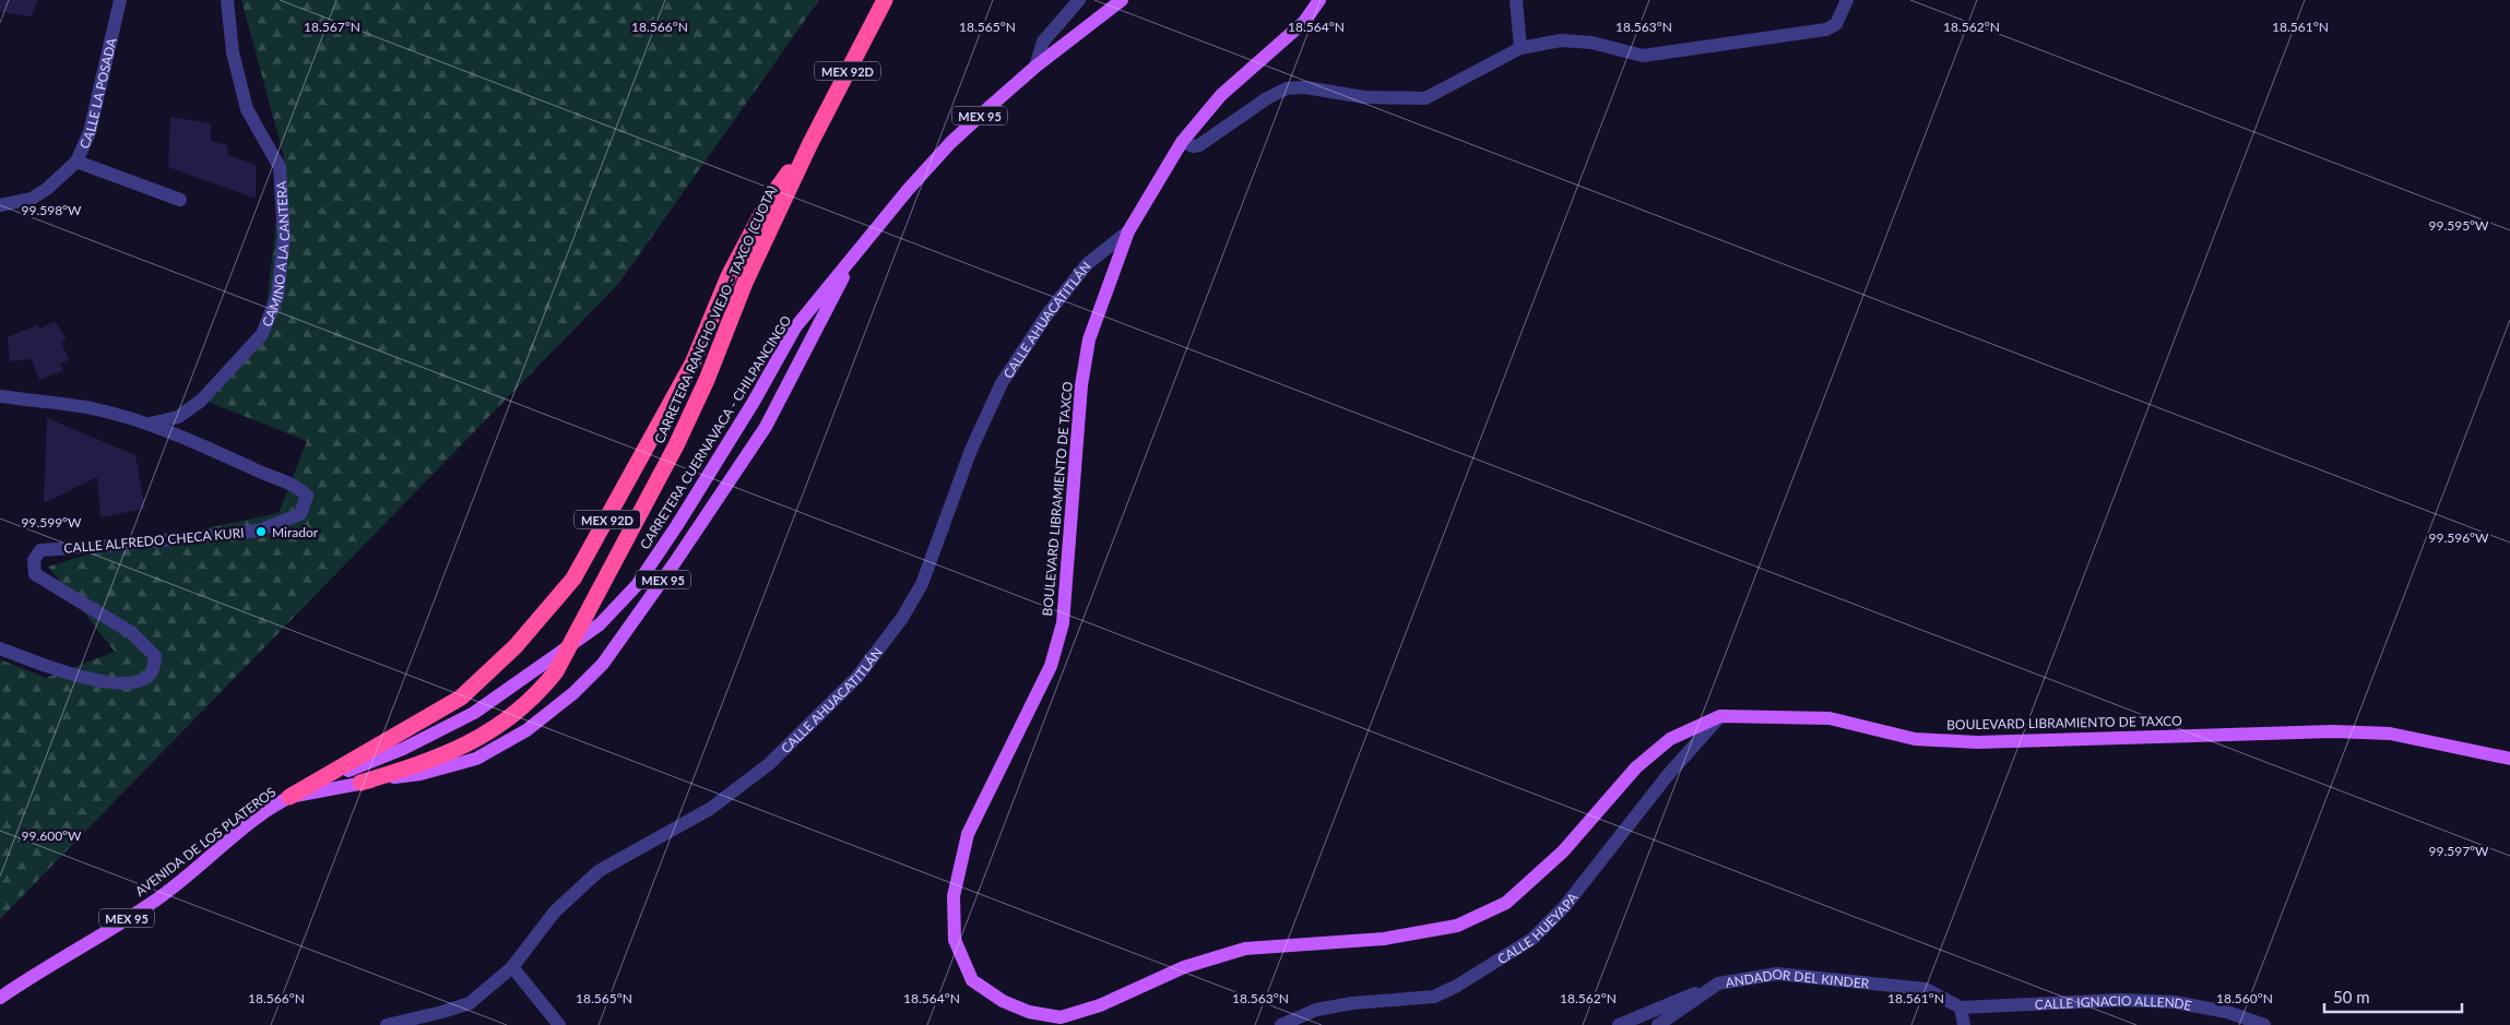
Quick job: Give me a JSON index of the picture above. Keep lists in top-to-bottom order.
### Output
{
  "streets": {
    "highway": ["MEX 92D", "CARRETERA RANCHO VIEJO - TAXCO (CUOTA)"],
    "main road": [
      "MEX 95",
      "CARRETERA CUERNAVACA - CHILPANCINGO",
      "BOULEVARD LIBRAMIENTO DE TAXCO",
      "AVENIDA DE LOS PLATEROS"
    ],
    "street": [
      "CALLE LA POSADA",
      "CAMINO A LA CANTERA",
      "CALLE AHUACATITLÁN",
      "CALLE ALFREDO CHECA KURI",
      "CALLE HUEYAPA",
      "ANDADOR DEL KINDER",
      "CALLE IGNACIO ALLENDE"
    ]
  },
  "crossings": [
    ["MEX 95", "CARRETERA RANCHO VIEJO - TAXCO (CUOTA)"],
    ["MEX 95", "CARRETERA CUERNAVACA - CHILPANCINGO"],
    ["MEX 95", "AVENIDA DE LOS PLATEROS"],
    ["CAMINO A LA CANTERA", "CALLE ALFREDO CHECA KURI"],
    ["CARRETERA RANCHO VIEJO - TAXCO (CUOTA)", "CARRETERA CUERNAVACA - CHILPANCINGO"],
    ["CARRETERA RANCHO VIEJO - TAXCO (CUOTA)", "AVENIDA DE LOS PLATEROS"],
    ["CALLE AHUACATITLÁN", "BOULEVARD LIBRAMIENTO DE TAXCO"],
    ["CARRETERA CUERNAVACA - CHILPANCINGO", "AVENIDA DE LOS PLATEROS"],
    ["BOULEVARD LIBRAMIENTO DE TAXCO", "CALLE HUEYAPA"],
    ["ANDADOR DEL KINDER", "CALLE IGNACIO ALLENDE"]
  ],
  "places": ["Mirador"],
  "scale_bar": "50 m",
  "coordinates": [
    "18.567°N",
    "18.566°N",
    "18.565°N",
    "18.564°N",
    "18.563°N",
    "18.562°N",
    "18.561°N",
    "99.598°W",
    "99.595°W",
    "99.599°W",
    "99.596°W",
    "99.600°W",
    "99.597°W",
    "18.560°N"
  ]
}
